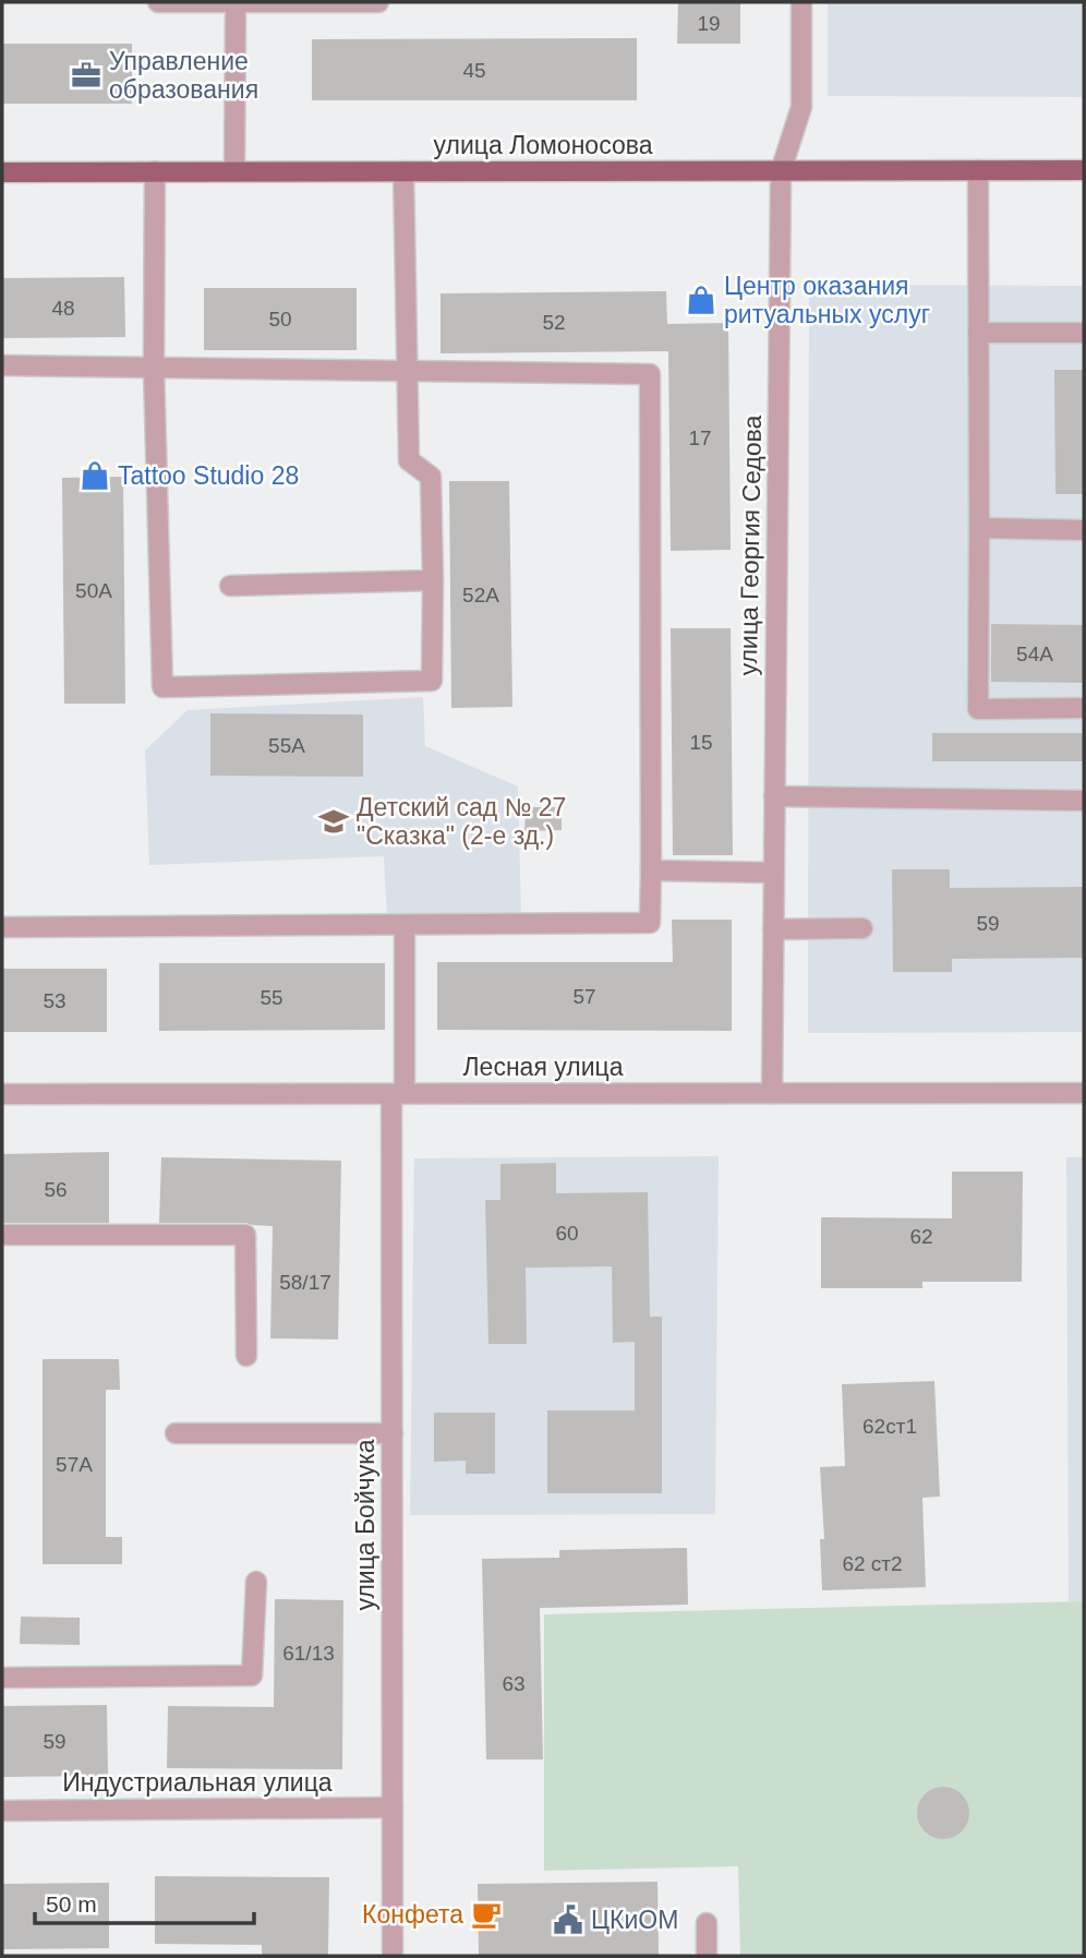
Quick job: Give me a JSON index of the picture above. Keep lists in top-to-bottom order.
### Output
{
  "streets": {
    "main road": ["улица Ломоносова"],
    "street": [
      "улица Георгия Седова",
      "Лесная улица",
      "улица Бойчука",
      "Индустриальная улица"
    ]
  },
  "crossings": [
    ["улица Ломоносова", "улица Георгия Седова"],
    ["улица Георгия Седова", "Лесная улица"],
    ["Лесная улица", "улица Бойчука"],
    ["улица Бойчука", "Индустриальная улица"]
  ],
  "places": {
    "office": ["Управление образования"],
    "shop": ["Центр оказания ритуальных услуг", "Tattoo Studio 28"],
    "school or university": ["Детский сад № 27 \"Сказка\" (2-е зд.)"],
    "cafe": ["Конфета"],
    "public building": ["ЦКиОМ"]
  },
  "house_numbers": [
    "19",
    "45",
    "48",
    "50",
    "52",
    "17",
    "50А",
    "52А",
    "54А",
    "15",
    "55А",
    "59",
    "57",
    "55",
    "53",
    "56",
    "60",
    "62",
    "58/17",
    "62ст1",
    "57А",
    "62 ст2",
    "61/13",
    "63",
    "59"
  ],
  "scale_bar": "50 m"
}
